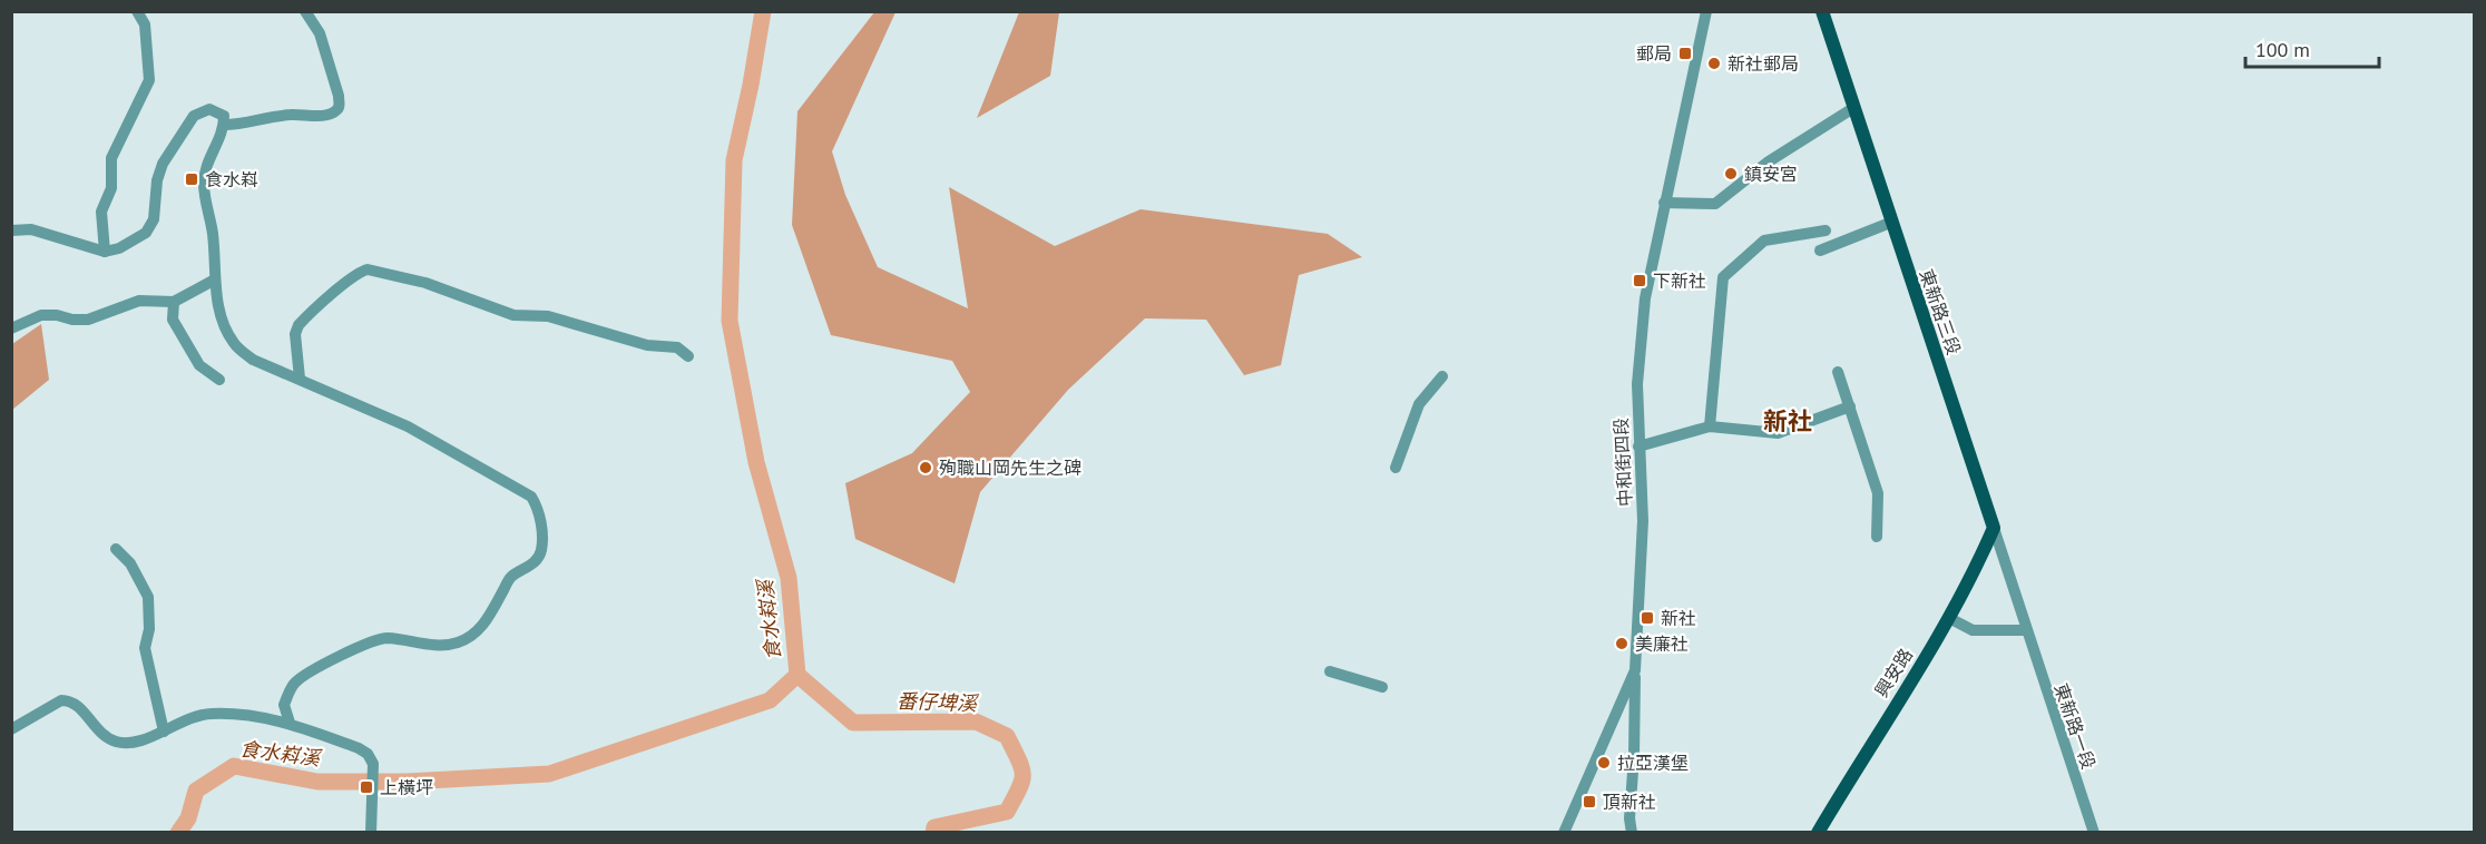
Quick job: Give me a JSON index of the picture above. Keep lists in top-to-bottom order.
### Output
{
  "streets": {
    "main road": ["東新路三段", "興安路"],
    "street": ["中和街四段", "東新路一段"]
  },
  "crossings": [
    ["東新路三段", "興安路"],
    ["東新路三段", "東新路一段"],
    ["興安路", "東新路一段"]
  ],
  "districts": ["新社"],
  "water": ["食水嵙溪", "番仔埤溪"],
  "places": {
    "transit": [
      "郵局",
      "食水嵙",
      "下新社",
      "新社",
      "上橫坪",
      "頂新社"
    ],
    "other": [
      "新社郵局",
      "鎮安宮",
      "殉職山岡先生之碑",
      "美廉社",
      "拉亞漢堡"
    ]
  },
  "scale_bar": "100 m"
}
